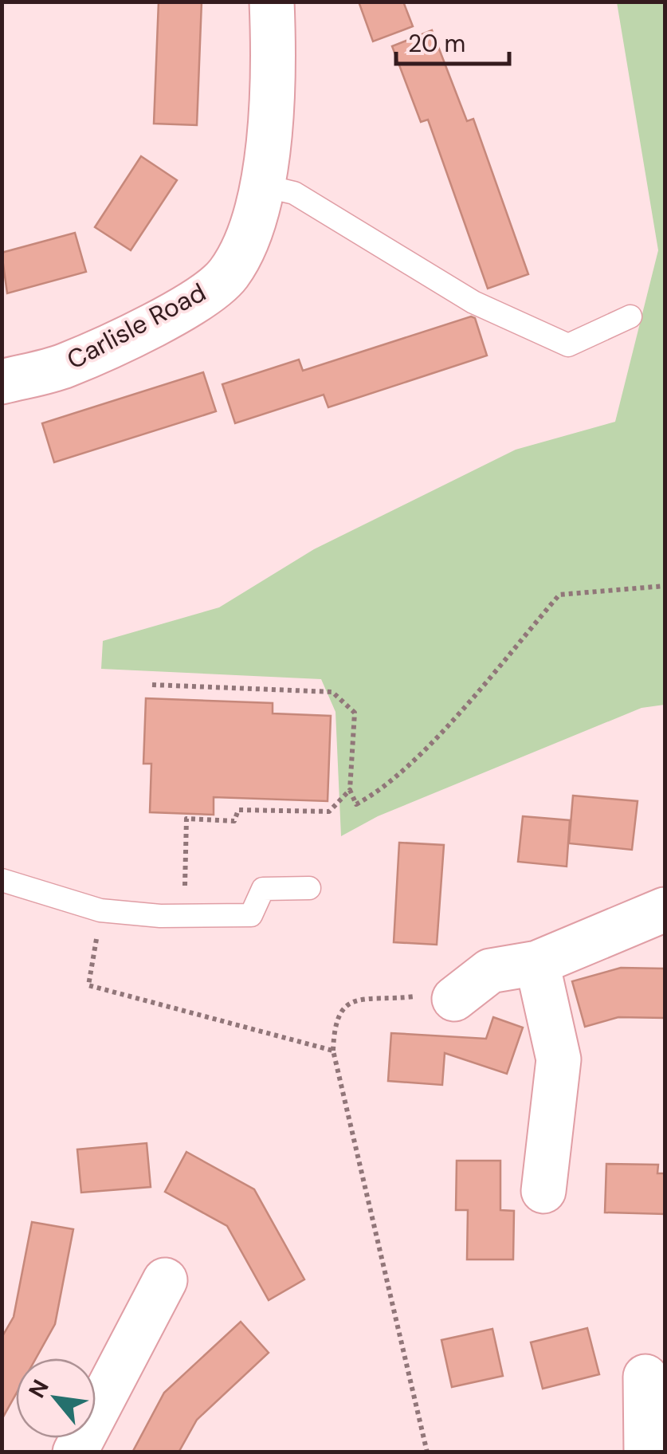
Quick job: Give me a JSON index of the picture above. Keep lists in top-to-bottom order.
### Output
{
  "streets": {
    "street": ["Carlisle Road"]
  },
  "scale_bar": "20 m",
  "north": "top left"
}
